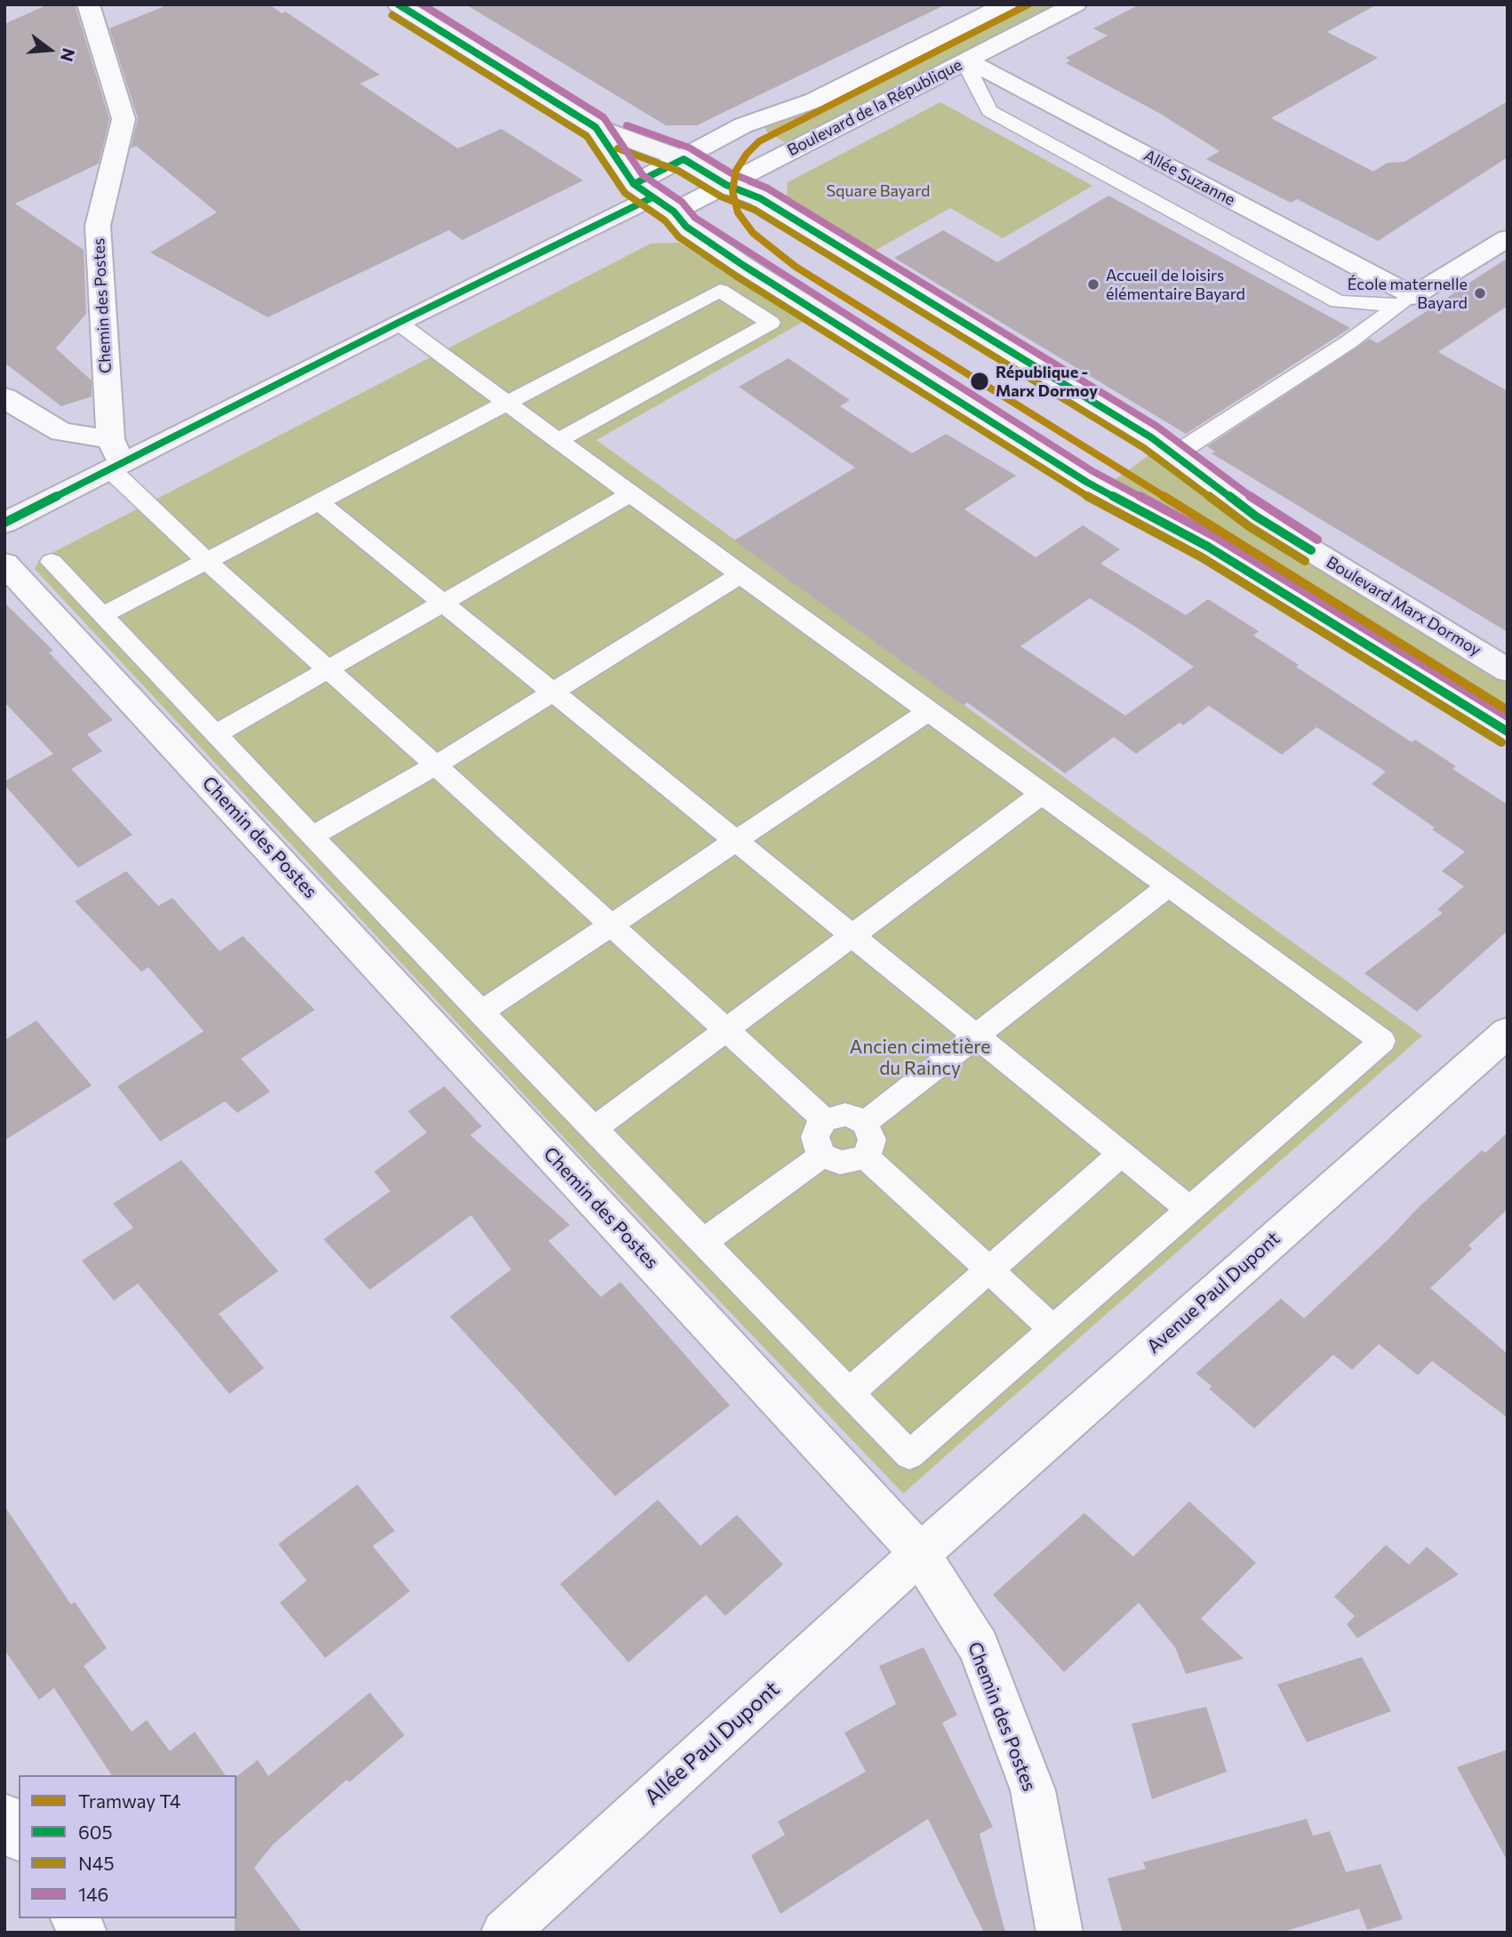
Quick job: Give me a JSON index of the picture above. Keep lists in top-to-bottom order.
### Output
{
  "streets": {
    "main road": ["Boulevard de la République", "Boulevard Marx Dormoy"],
    "street": [
      "Allée Suzanne",
      "Chemin des Postes",
      "Avenue Paul Dupont",
      "Allée Paul Dupont"
    ]
  },
  "crossings": [
    ["Boulevard de la République", "Allée Suzanne"],
    ["Boulevard de la République", "Chemin des Postes"],
    ["Boulevard de la République", "Boulevard Marx Dormoy"],
    ["Chemin des Postes", "Avenue Paul Dupont"],
    ["Chemin des Postes", "Allée Paul Dupont"],
    ["Avenue Paul Dupont", "Allée Paul Dupont"]
  ],
  "parks": ["Square Bayard", "Ancien cimetière du Raincy"],
  "places": ["Accueil de loisirs élémentaire Bayard", "École maternelle Bayard", "République - Marx Dormoy"],
  "lines": [
    "tram line T4",
    "transit line 605",
    "transit line 146",
    "transit line N45"
  ],
  "legend": [
    "Tramway T4",
    "605",
    "N45",
    "146"
  ],
  "north": "right"
}
